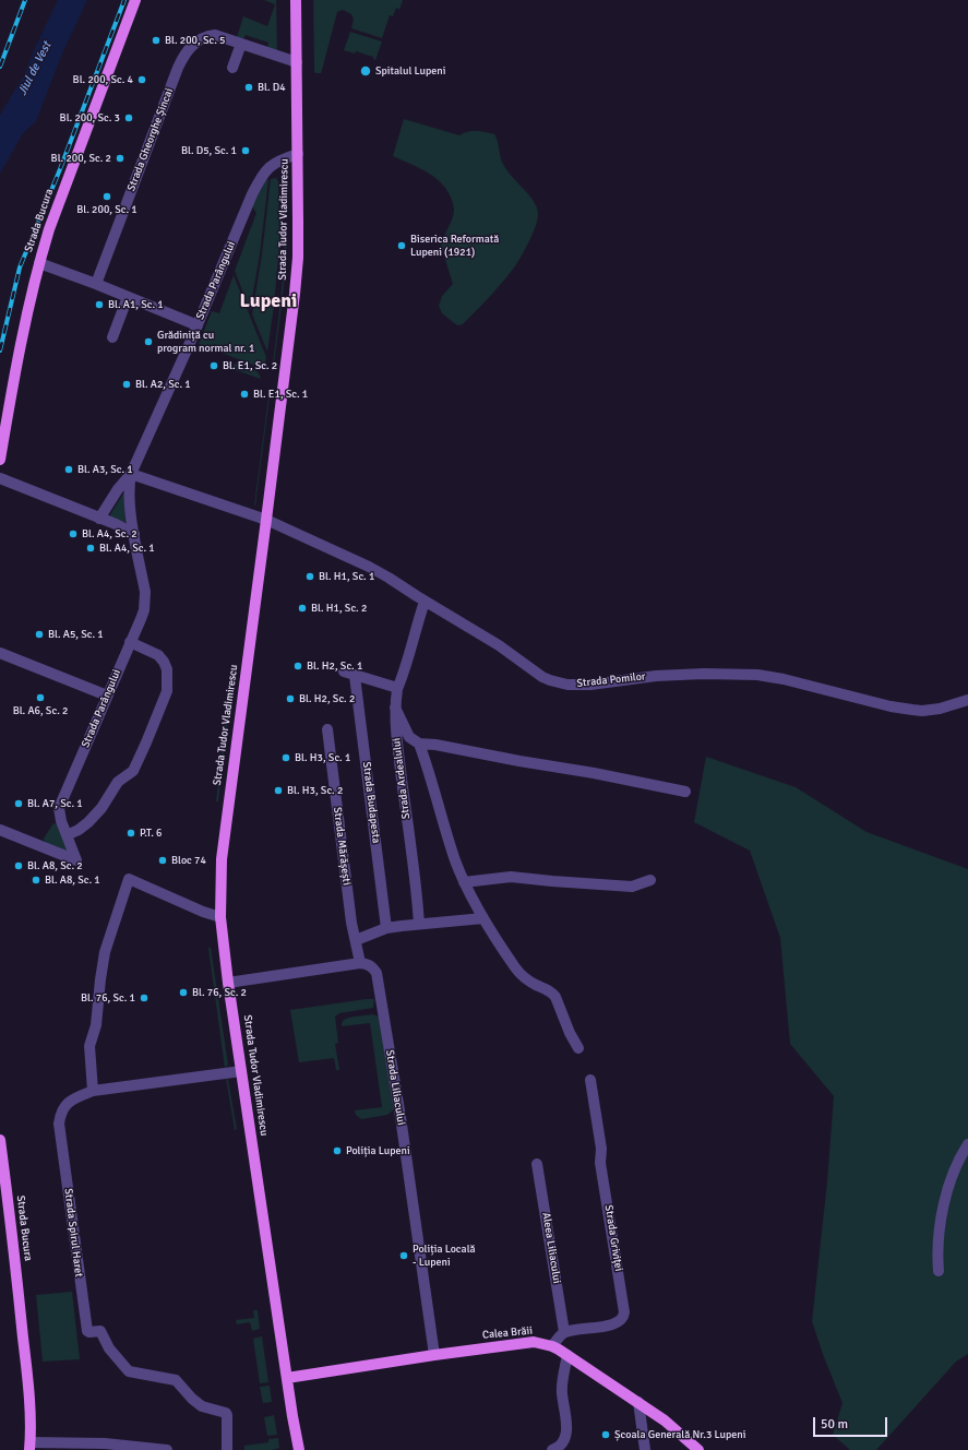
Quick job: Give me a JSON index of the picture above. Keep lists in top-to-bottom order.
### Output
{
  "streets": {
    "main road": ["Strada Tudor Vladimirescu", "Strada Bucura", "Calea Brăii"],
    "street": [
      "Strada Gheorghe Șincai",
      "Strada Parângului",
      "Strada Pomilor",
      "Strada Ardealului",
      "Strada Budapesta",
      "Strada Mărășești",
      "Strada Liliacului",
      "Strada Spirul Haret",
      "Strada Griviţei",
      "Aleea Liliacului"
    ]
  },
  "crossings": [
    ["Strada Gheorghe Șincai", "Strada Tudor Vladimirescu"],
    ["Strada Tudor Vladimirescu", "Strada Parângului"],
    ["Strada Tudor Vladimirescu", "Strada Pomilor"],
    ["Strada Tudor Vladimirescu", "Strada Spirul Haret"],
    ["Strada Tudor Vladimirescu", "Calea Brăii"],
    ["Strada Pomilor", "Strada Ardealului"],
    ["Strada Mărășești", "Strada Liliacului"],
    ["Strada Liliacului", "Calea Brăii"],
    ["Strada Griviţei", "Aleea Liliacului"]
  ],
  "districts": ["Lupeni"],
  "water": ["Jiul de Vest"],
  "places": [
    "Bl. 200, Sc. 5",
    "Spitalul Lupeni",
    "Bl. 200, Sc. 4",
    "Bl. D4",
    "Bl. 200, Sc. 3",
    "Bl. D5, Sc. 1",
    "Bl. 200, Sc. 2",
    "Bl. 200, Sc. 1",
    "Biserica Reformată Lupeni (1921)",
    "Bl. A1, Sc. 1",
    "Grădiniță cu program normal nr. 1",
    "Bl. E1, Sc. 2",
    "Bl. A2, Sc. 1",
    "Bl. E1, Sc. 1",
    "Bl. A3, Sc. 1",
    "Bl. A4, Sc. 2",
    "Bl. A4, Sc. 1",
    "Bl. H1, Sc. 1",
    "Bl. H1, Sc. 2",
    "Bl. A5, Sc. 1",
    "Bl. H2, Sc. 1",
    "Bl. A6, Sc. 2",
    "Bl. H2, Sc. 2",
    "Bl. H3, Sc. 1",
    "Bl. H3, Sc. 2",
    "Bl. A7, Sc. 1",
    "P.T. 6",
    "Bloc 74",
    "Bl. A8, Sc. 2",
    "Bl. A8, Sc. 1",
    "Bl. 76, Sc. 2",
    "Bl. 76, Sc. 1",
    "Poliția Lupeni",
    "Poliția Locală - Lupeni",
    "Școala Generală Nr.3 Lupeni"
  ],
  "scale_bar": "50 m"
}
